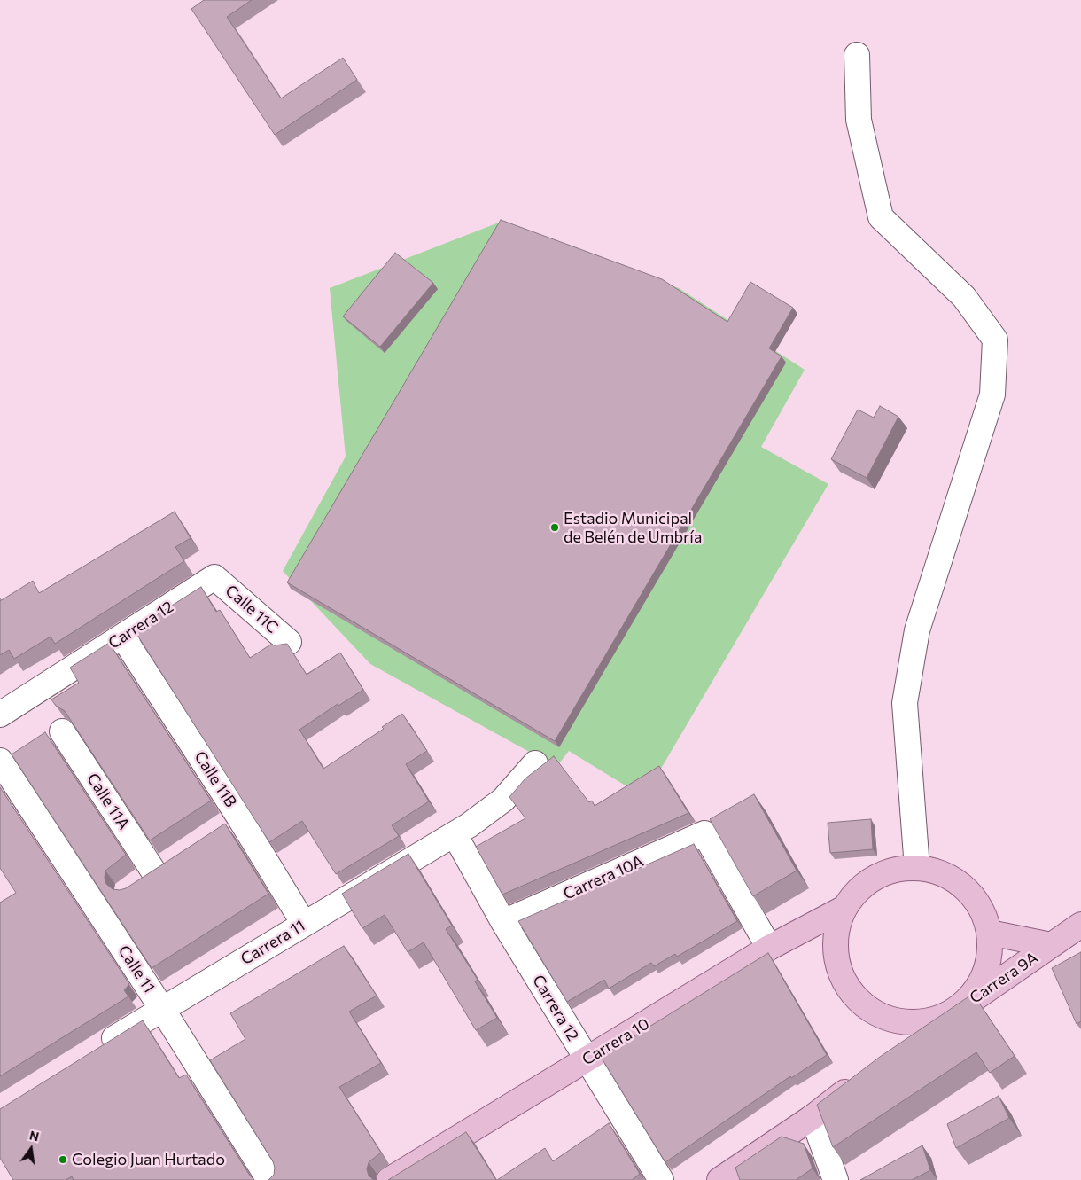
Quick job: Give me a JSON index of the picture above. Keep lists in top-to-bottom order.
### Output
{
  "streets": {
    "main road": ["Carrera 9A", "Carrera 10"],
    "street": [
      "Calle 11C",
      "Carrera 12",
      "Calle 11B",
      "Calle 11A",
      "Carrera 10A",
      "Carrera 11",
      "Calle 11"
    ]
  },
  "crossings": [
    ["Calle 11C", "Carrera 12"],
    ["Carrera 12", "Calle 11B"],
    ["Carrera 12", "Carrera 10A"],
    ["Carrera 12", "Carrera 11"],
    ["Carrera 12", "Carrera 10"],
    ["Calle 11B", "Carrera 11"],
    ["Carrera 10A", "Carrera 10"],
    ["Carrera 11", "Calle 11"],
    ["Carrera 9A", "Carrera 10"]
  ],
  "places": ["Estadio Municipal de Belén de Umbría", "Colegio Juan Hurtado"],
  "north": "top"
}
